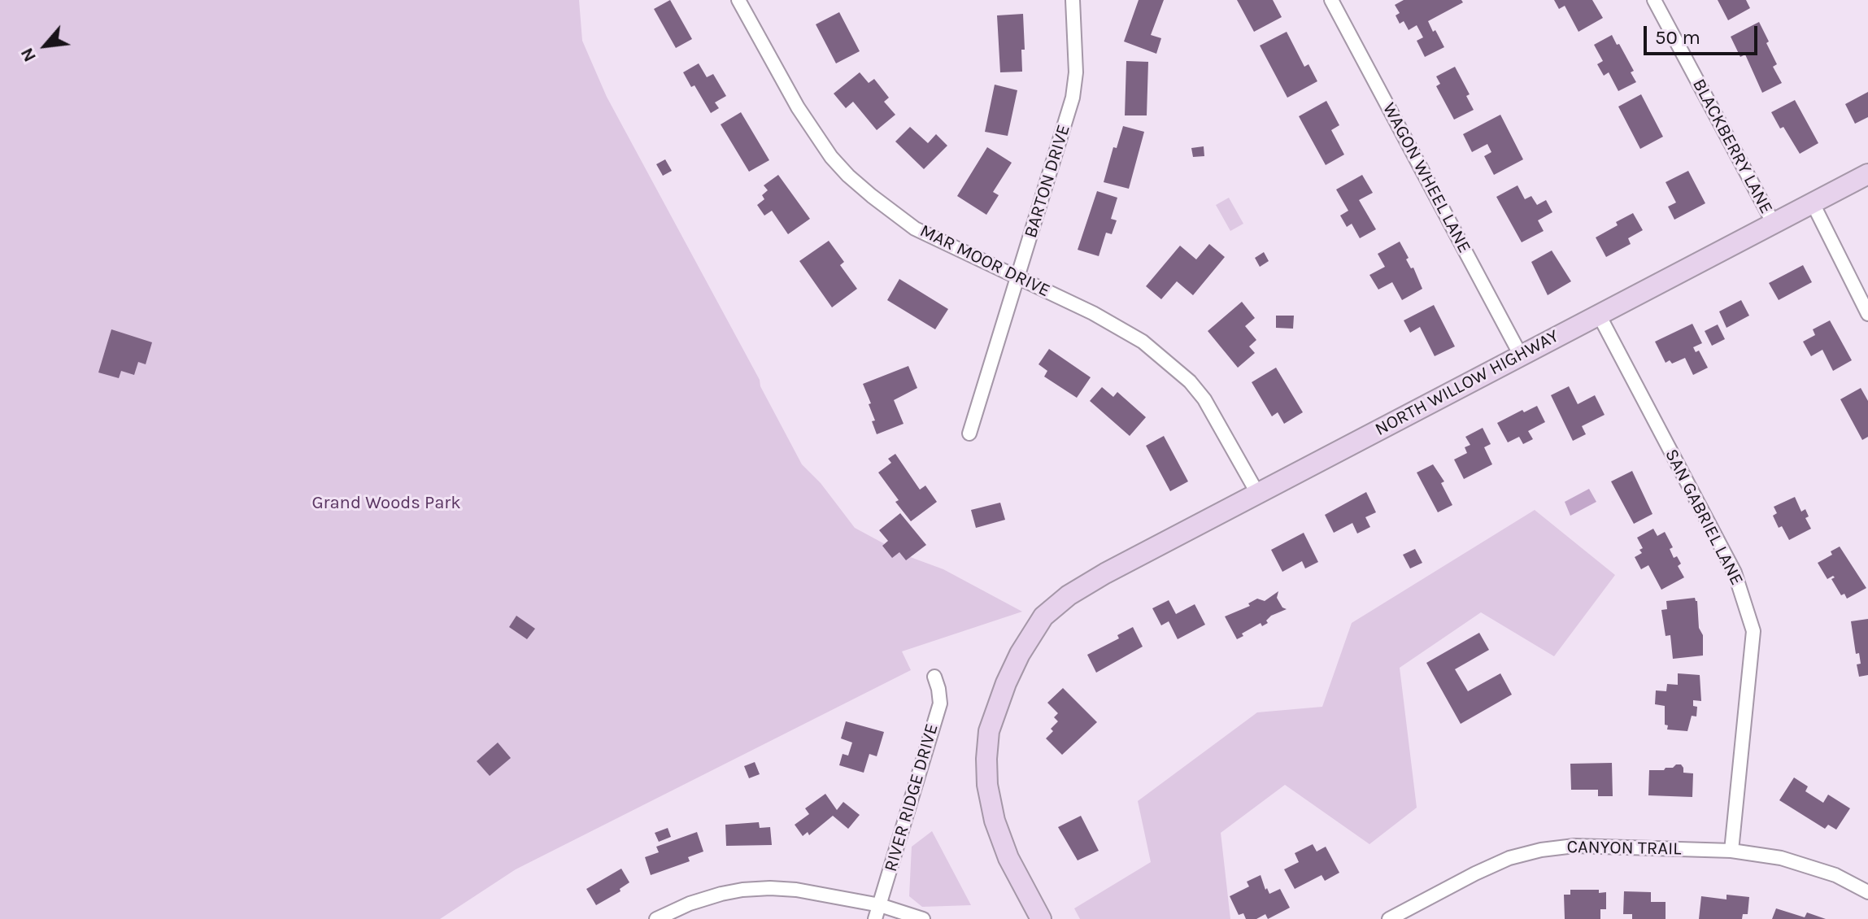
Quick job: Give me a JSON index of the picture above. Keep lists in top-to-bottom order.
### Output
{
  "streets": {
    "street": [
      "BLACKBERRY LANE",
      "WAGON WHEEL LANE",
      "BARTON DRIVE",
      "MAR MOOR DRIVE",
      "NORTH WILLOW HIGHWAY",
      "SAN GABRIEL LANE",
      "RIVER RIDGE DRIVE",
      "CANYON TRAIL"
    ]
  },
  "crossings": [
    ["BLACKBERRY LANE", "NORTH WILLOW HIGHWAY"],
    ["WAGON WHEEL LANE", "NORTH WILLOW HIGHWAY"],
    ["BARTON DRIVE", "MAR MOOR DRIVE"],
    ["MAR MOOR DRIVE", "NORTH WILLOW HIGHWAY"],
    ["NORTH WILLOW HIGHWAY", "SAN GABRIEL LANE"],
    ["SAN GABRIEL LANE", "CANYON TRAIL"]
  ],
  "parks": ["Grand Woods Park"],
  "scale_bar": "50 m",
  "north": "bottom left"
}
